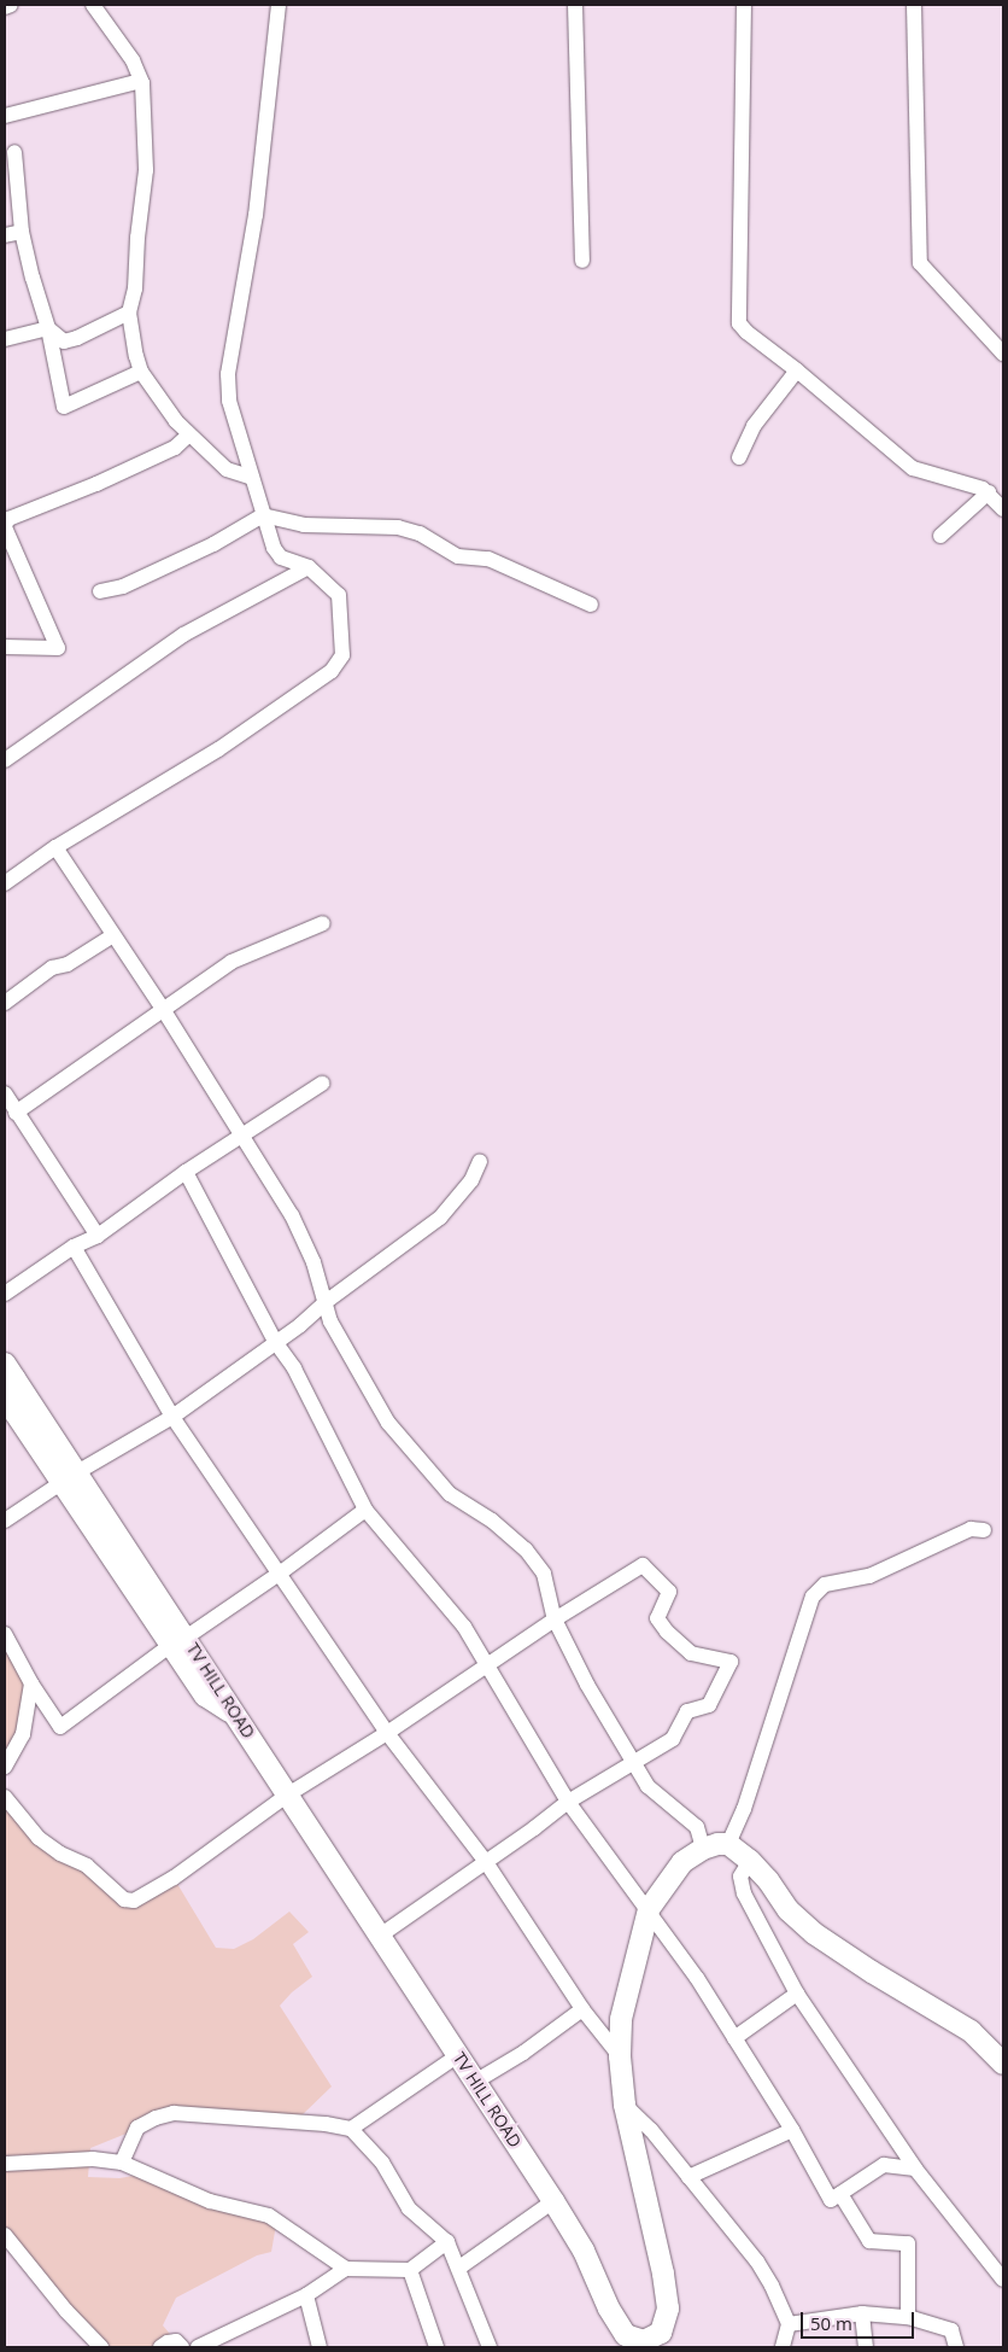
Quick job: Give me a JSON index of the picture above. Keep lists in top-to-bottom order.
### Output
{
  "streets": {
    "street": ["TV HILL ROAD"]
  },
  "scale_bar": "50 m"
}
